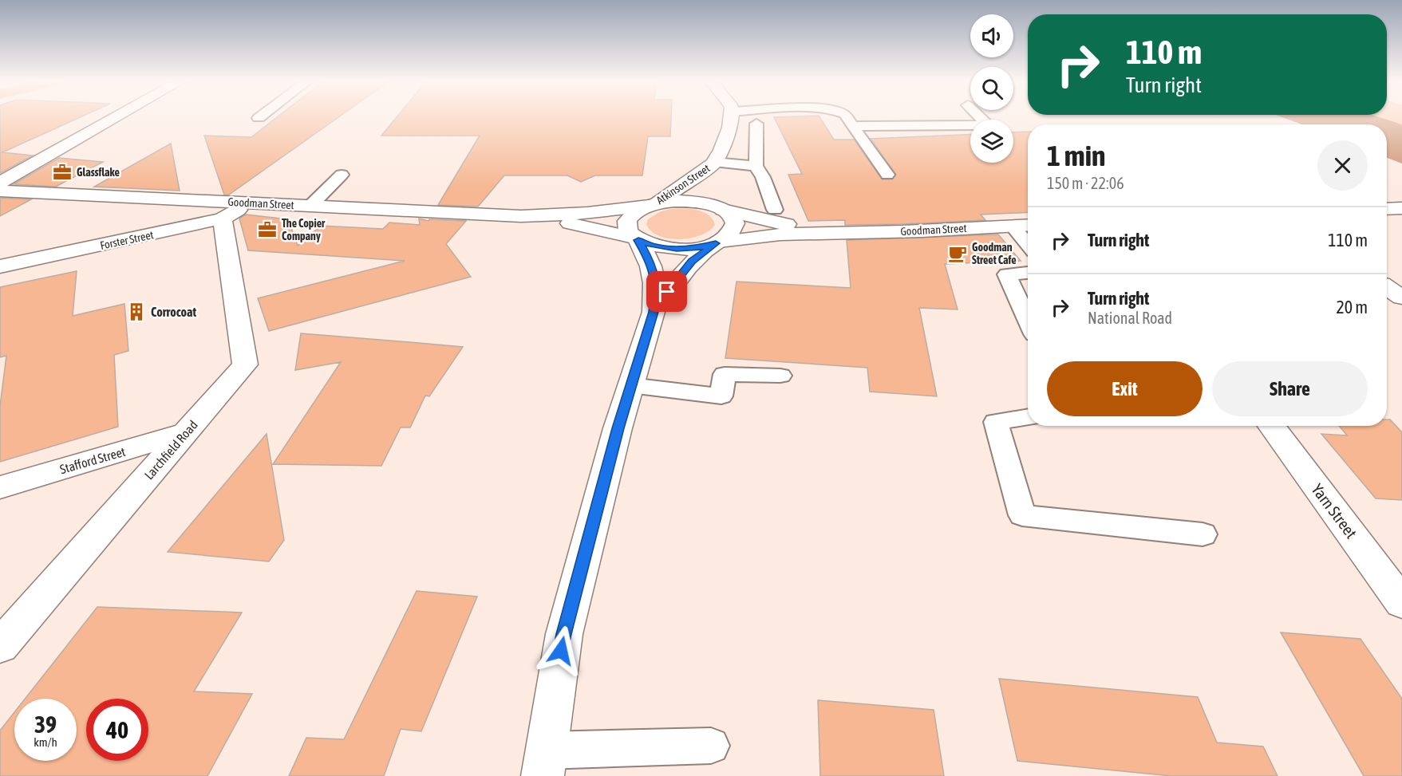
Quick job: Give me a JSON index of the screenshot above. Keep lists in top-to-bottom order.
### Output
{
  "streets": {
    "street": [
      "Atkinson Street",
      "Goodman Street",
      "Forster Street",
      "Larchfield Road",
      "Stafford Street",
      "Yarn Street"
    ]
  },
  "crossings": [
    ["Atkinson Street", "Goodman Street"],
    ["Goodman Street", "Forster Street"],
    ["Forster Street", "Larchfield Road"],
    ["Larchfield Road", "Stafford Street"]
  ],
  "places": {
    "office": ["Glassflake", "The Copier Company"],
    "cafe": ["Goodman Street Cafe"],
    "building": ["Corrocoat"]
  },
  "page": {
    "turn": ["110 m", "Turn right"],
    "heading": ["1 min", "150 m · 22:06"],
    "list": [
      {
        "name": "Turn right",
        "value": "110 m"
      },
      {
        "name": "Turn right",
        "note": "National Road",
        "value": "20 m"
      }
    ],
    "buttons": ["Exit", "Share"],
    "speed": "39 km/h",
    "limit": "40"
  }
}
